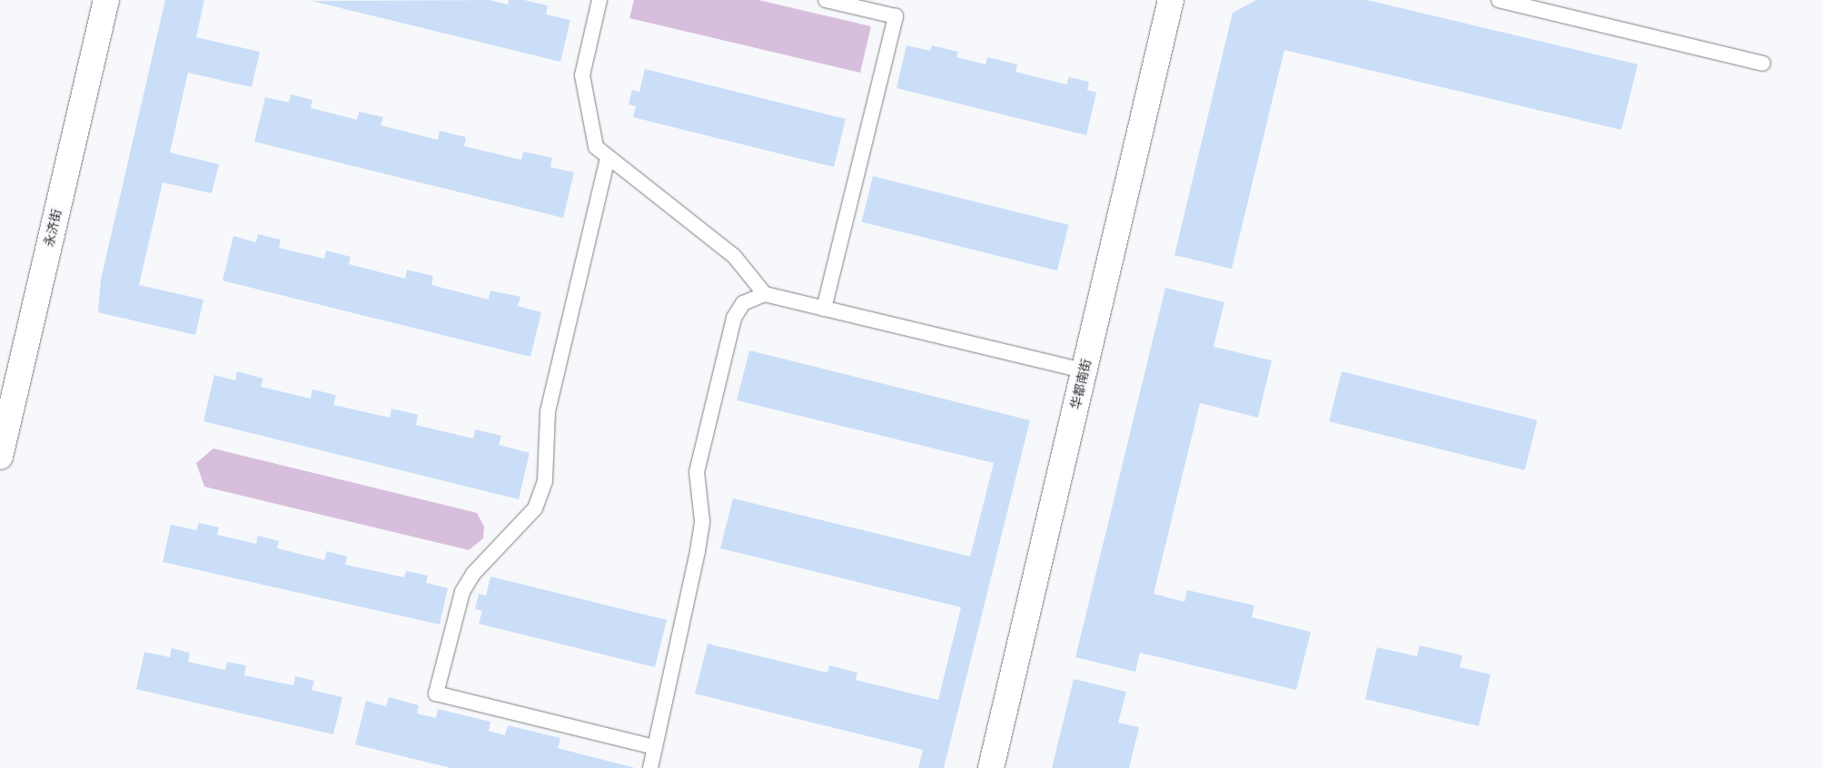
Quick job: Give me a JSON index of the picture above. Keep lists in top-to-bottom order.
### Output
{
  "streets": {
    "street": ["永济街", "华都南街"]
  }
}
